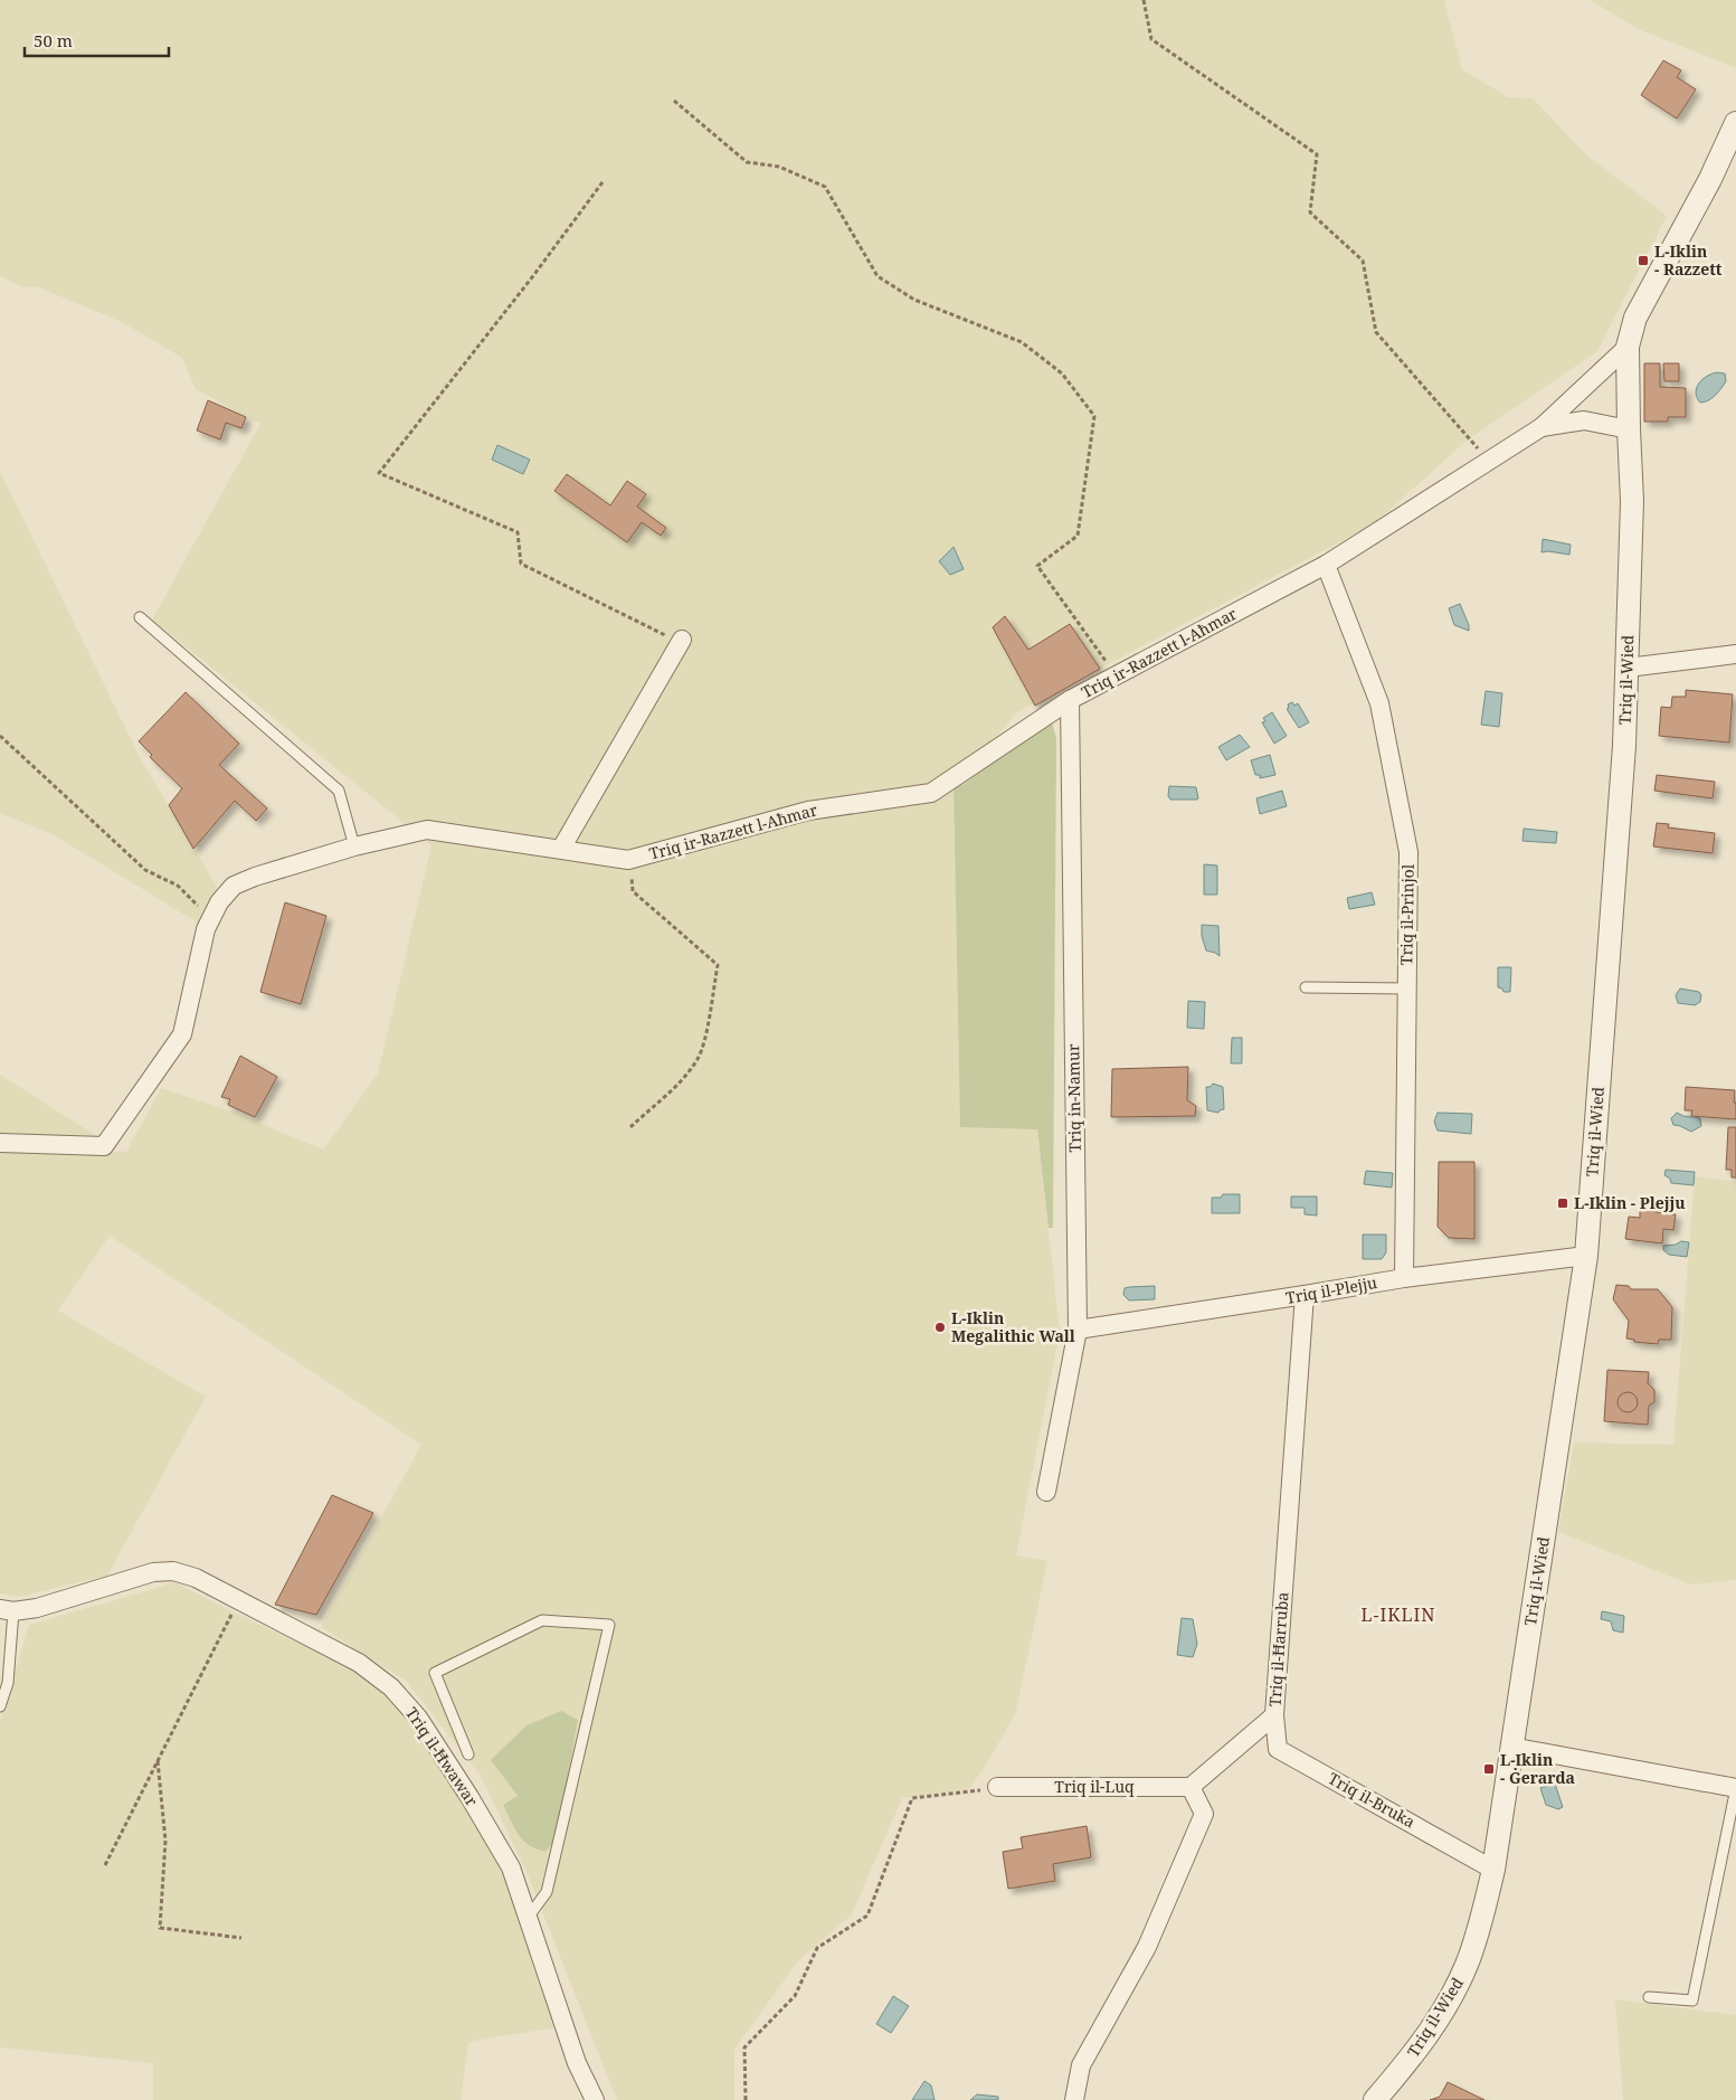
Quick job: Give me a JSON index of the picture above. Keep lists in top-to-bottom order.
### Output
{
  "streets": {
    "street": [
      "Triq ir-Razzett l-Aħmar",
      "Triq il-Wied",
      "Triq il-Prinjol",
      "Triq in-Namur",
      "Triq il-Plejju",
      "Triq il-Ħarruba",
      "Triq il-Ħwawar",
      "Triq il-Luq",
      "Triq il-Bruka"
    ]
  },
  "crossings": [
    ["Triq ir-Razzett l-Aħmar", "Triq il-Wied"],
    ["Triq ir-Razzett l-Aħmar", "Triq il-Prinjol"],
    ["Triq ir-Razzett l-Aħmar", "Triq in-Namur"],
    ["Triq il-Wied", "Triq il-Plejju"],
    ["Triq il-Wied", "Triq il-Bruka"],
    ["Triq il-Prinjol", "Triq il-Plejju"],
    ["Triq in-Namur", "Triq il-Plejju"],
    ["Triq il-Plejju", "Triq il-Ħarruba"],
    ["Triq il-Ħarruba", "Triq il-Luq"],
    ["Triq il-Ħarruba", "Triq il-Bruka"]
  ],
  "districts": ["L-IKLIN"],
  "places": {
    "transit": ["L-Iklin - Razzett", "L-Iklin - Plejju", "L-Iklin - Ġerarda"],
    "other": ["L-Iklin Megalithic Wall"]
  },
  "scale_bar": "50 m"
}
